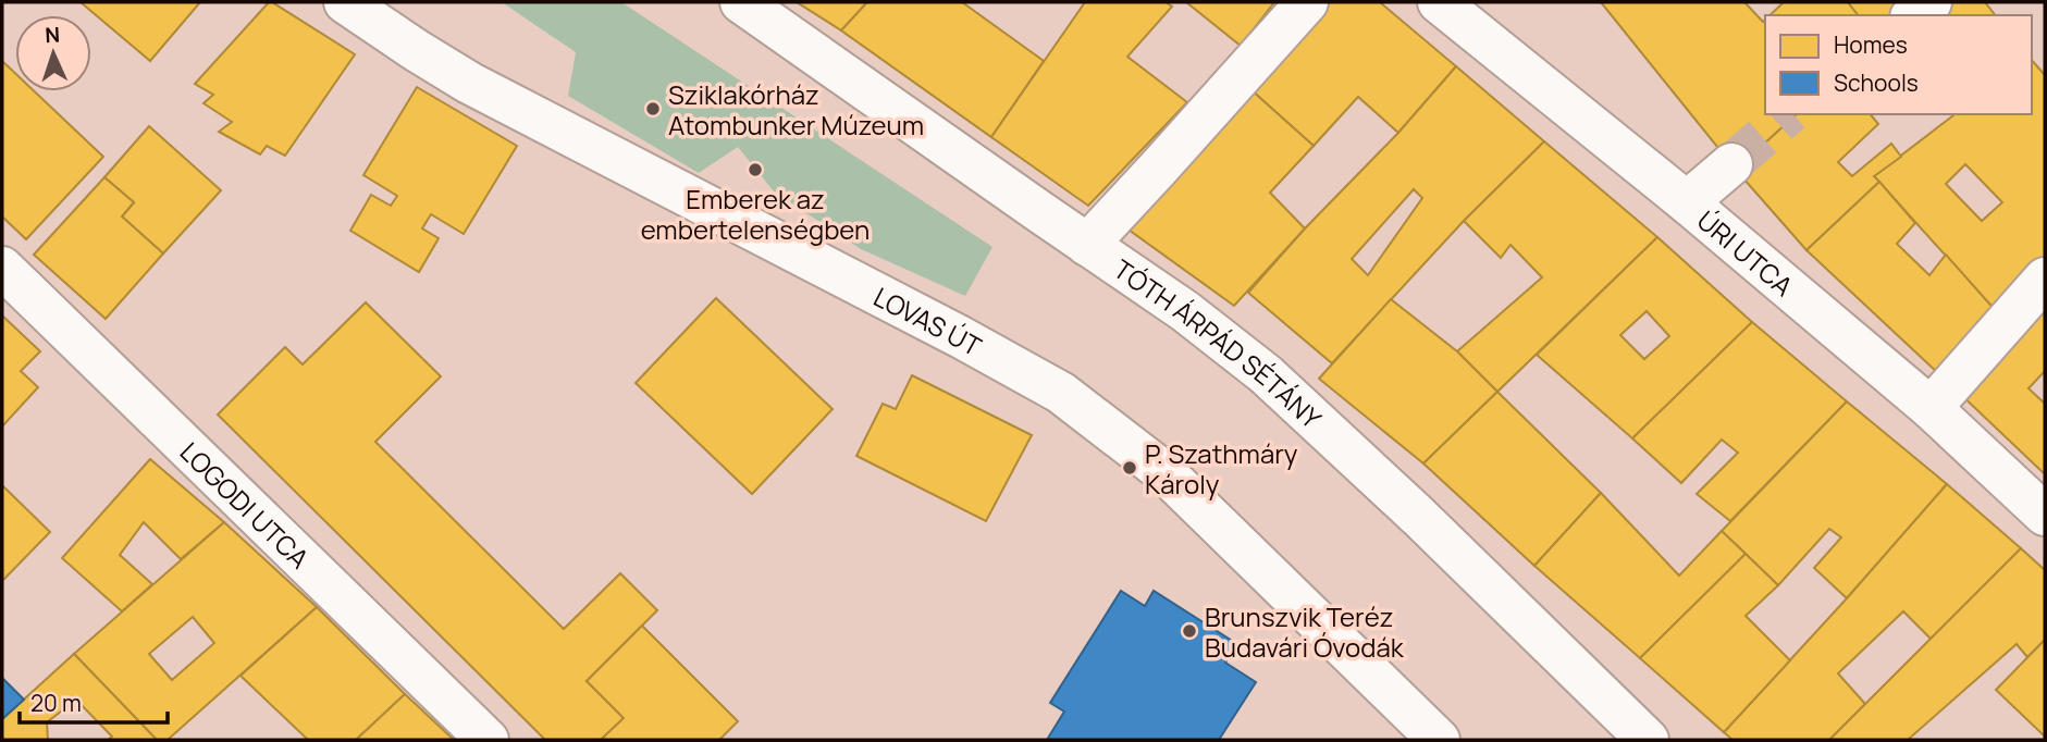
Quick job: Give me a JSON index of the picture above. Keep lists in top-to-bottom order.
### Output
{
  "streets": {
    "street": [
      "ÚRI UTCA",
      "LOVAS ÚT",
      "TÓTH ÁRPÁD SÉTÁNY",
      "LOGODI UTCA"
    ]
  },
  "places": [
    "Sziklakórház Atombunker Múzeum",
    "Emberek az embertelenségben",
    "P. Szathmáry Károly",
    "Brunszvik Teréz Budavári Óvodák"
  ],
  "legend": ["Homes", "Schools"],
  "scale_bar": "20 m",
  "north": "top"
}
